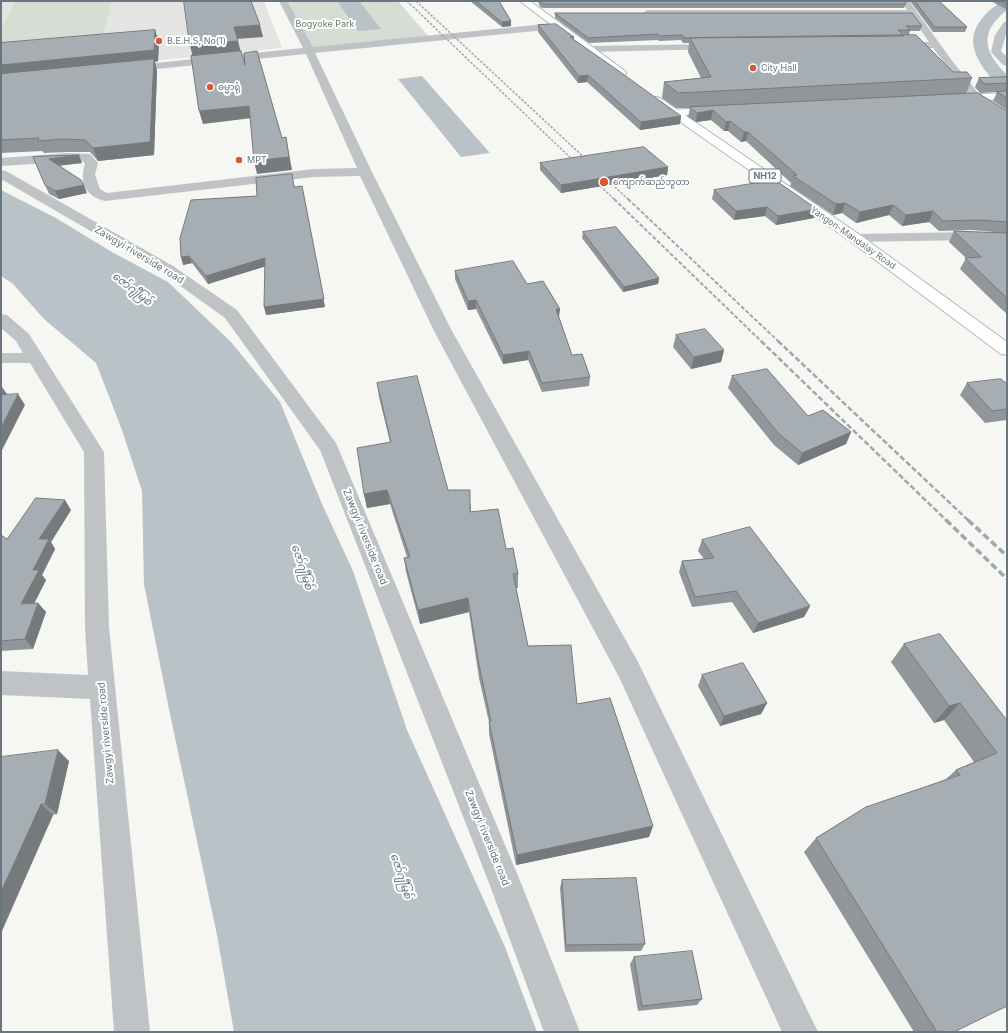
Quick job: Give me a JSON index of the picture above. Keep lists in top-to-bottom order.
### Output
{
  "streets": {
    "main road": ["NH12", "Yangon-Mandalay Road"],
    "street": ["Zawgyi riverside road"]
  },
  "water": ["ဇော်ဂျီမြစ်"],
  "parks": ["Bogyoke Park"],
  "places": [
    "B.E.H.S, No(1)",
    "City Hall",
    "ဓမ္မာရုံ",
    "MPT",
    "ကျောက်ဆည်ဘူတာ"
  ]
}
